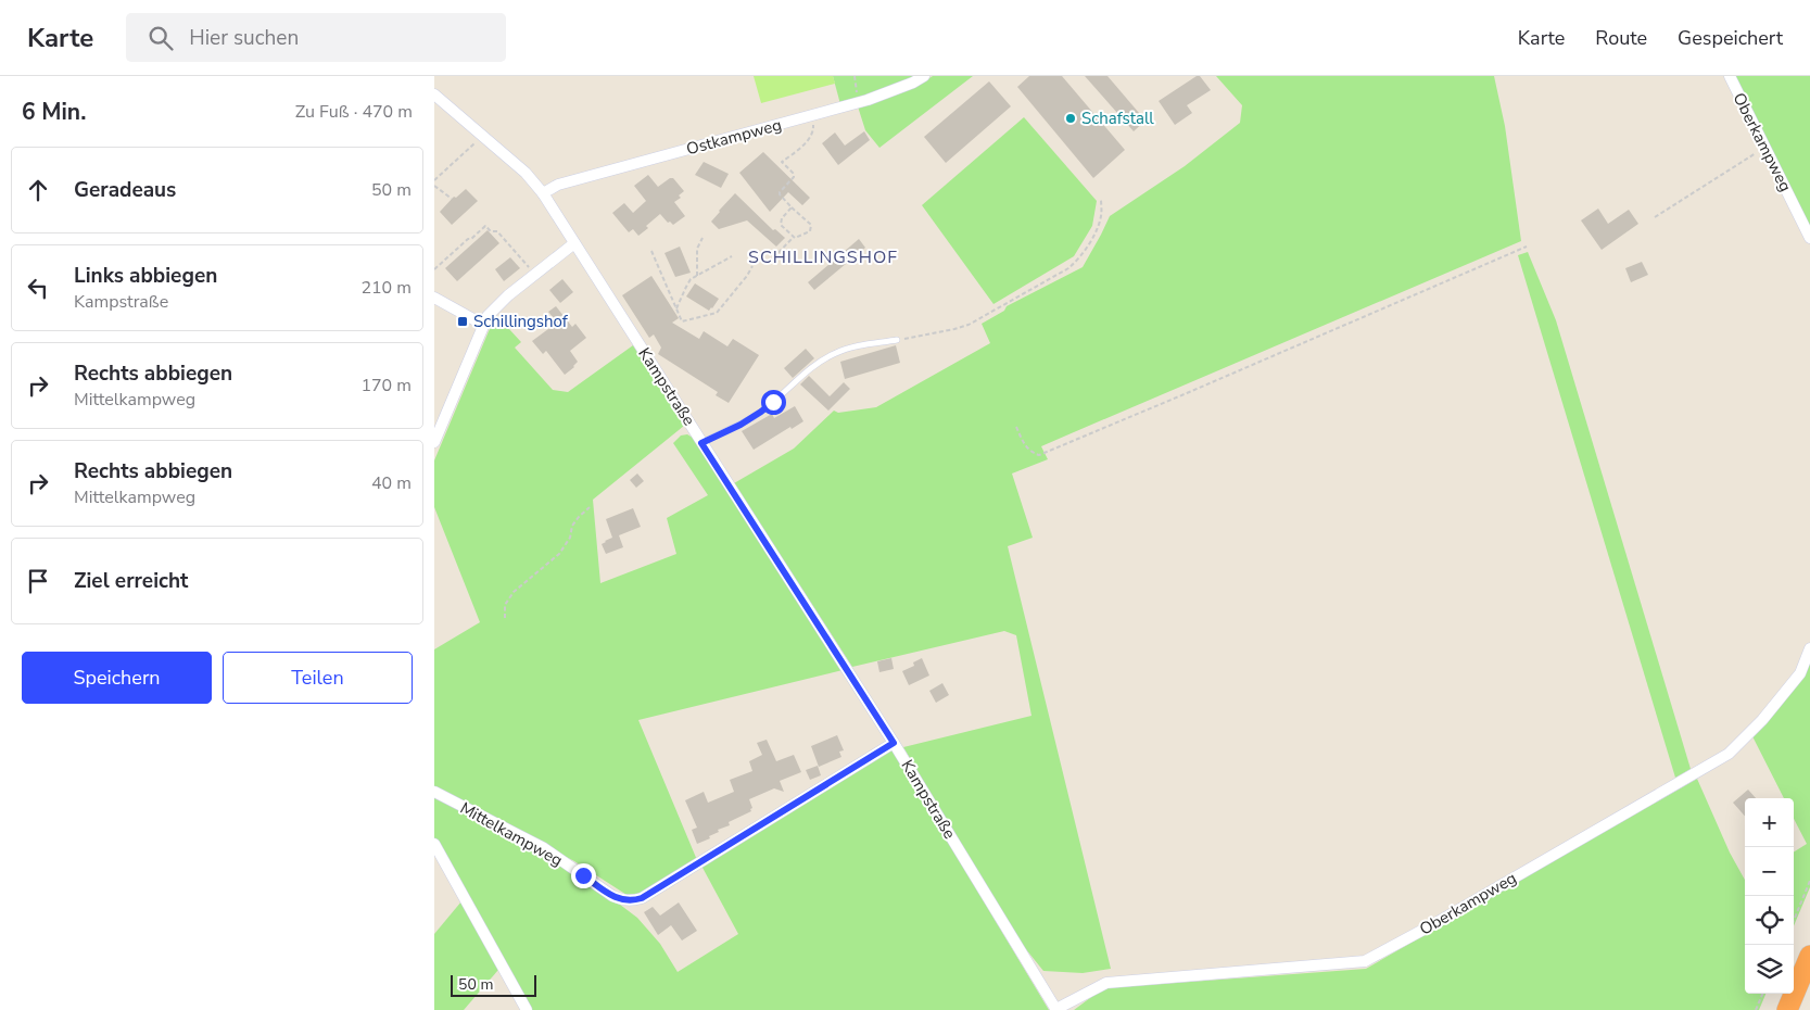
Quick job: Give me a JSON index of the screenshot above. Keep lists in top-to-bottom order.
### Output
{
  "streets": {
    "street": [
      "Ostkampweg",
      "Oberkampweg",
      "Kampstraße",
      "Mittelkampweg"
    ]
  },
  "crossings": [
    ["Ostkampweg", "Kampstraße"],
    ["Oberkampweg", "Kampstraße"],
    ["Kampstraße", "Mittelkampweg"]
  ],
  "districts": ["SCHILLINGSHOF"],
  "places": {
    "other": ["Schafstall"],
    "transit": ["Schillingshof"]
  },
  "scale_bar": "50 m",
  "page": {
    "header": "Karte",
    "search": "Hier suchen",
    "nav": ["Karte", "Route", "Gespeichert"],
    "heading": ["6 Min.", "Zu Fuß · 470 m"],
    "list": [
      ["Geradeaus", "50 m"],
      ["Links abbiegen", "Kampstraße", "210 m"],
      ["Rechts abbiegen", "Mittelkampweg", "170 m"],
      ["Rechts abbiegen", "Mittelkampweg", "40 m"],
      "Ziel erreicht"
    ],
    "buttons": ["Speichern", "Teilen"],
    "map_buttons": ["+", "−"],
    "scale": "50 m"
  }
}
